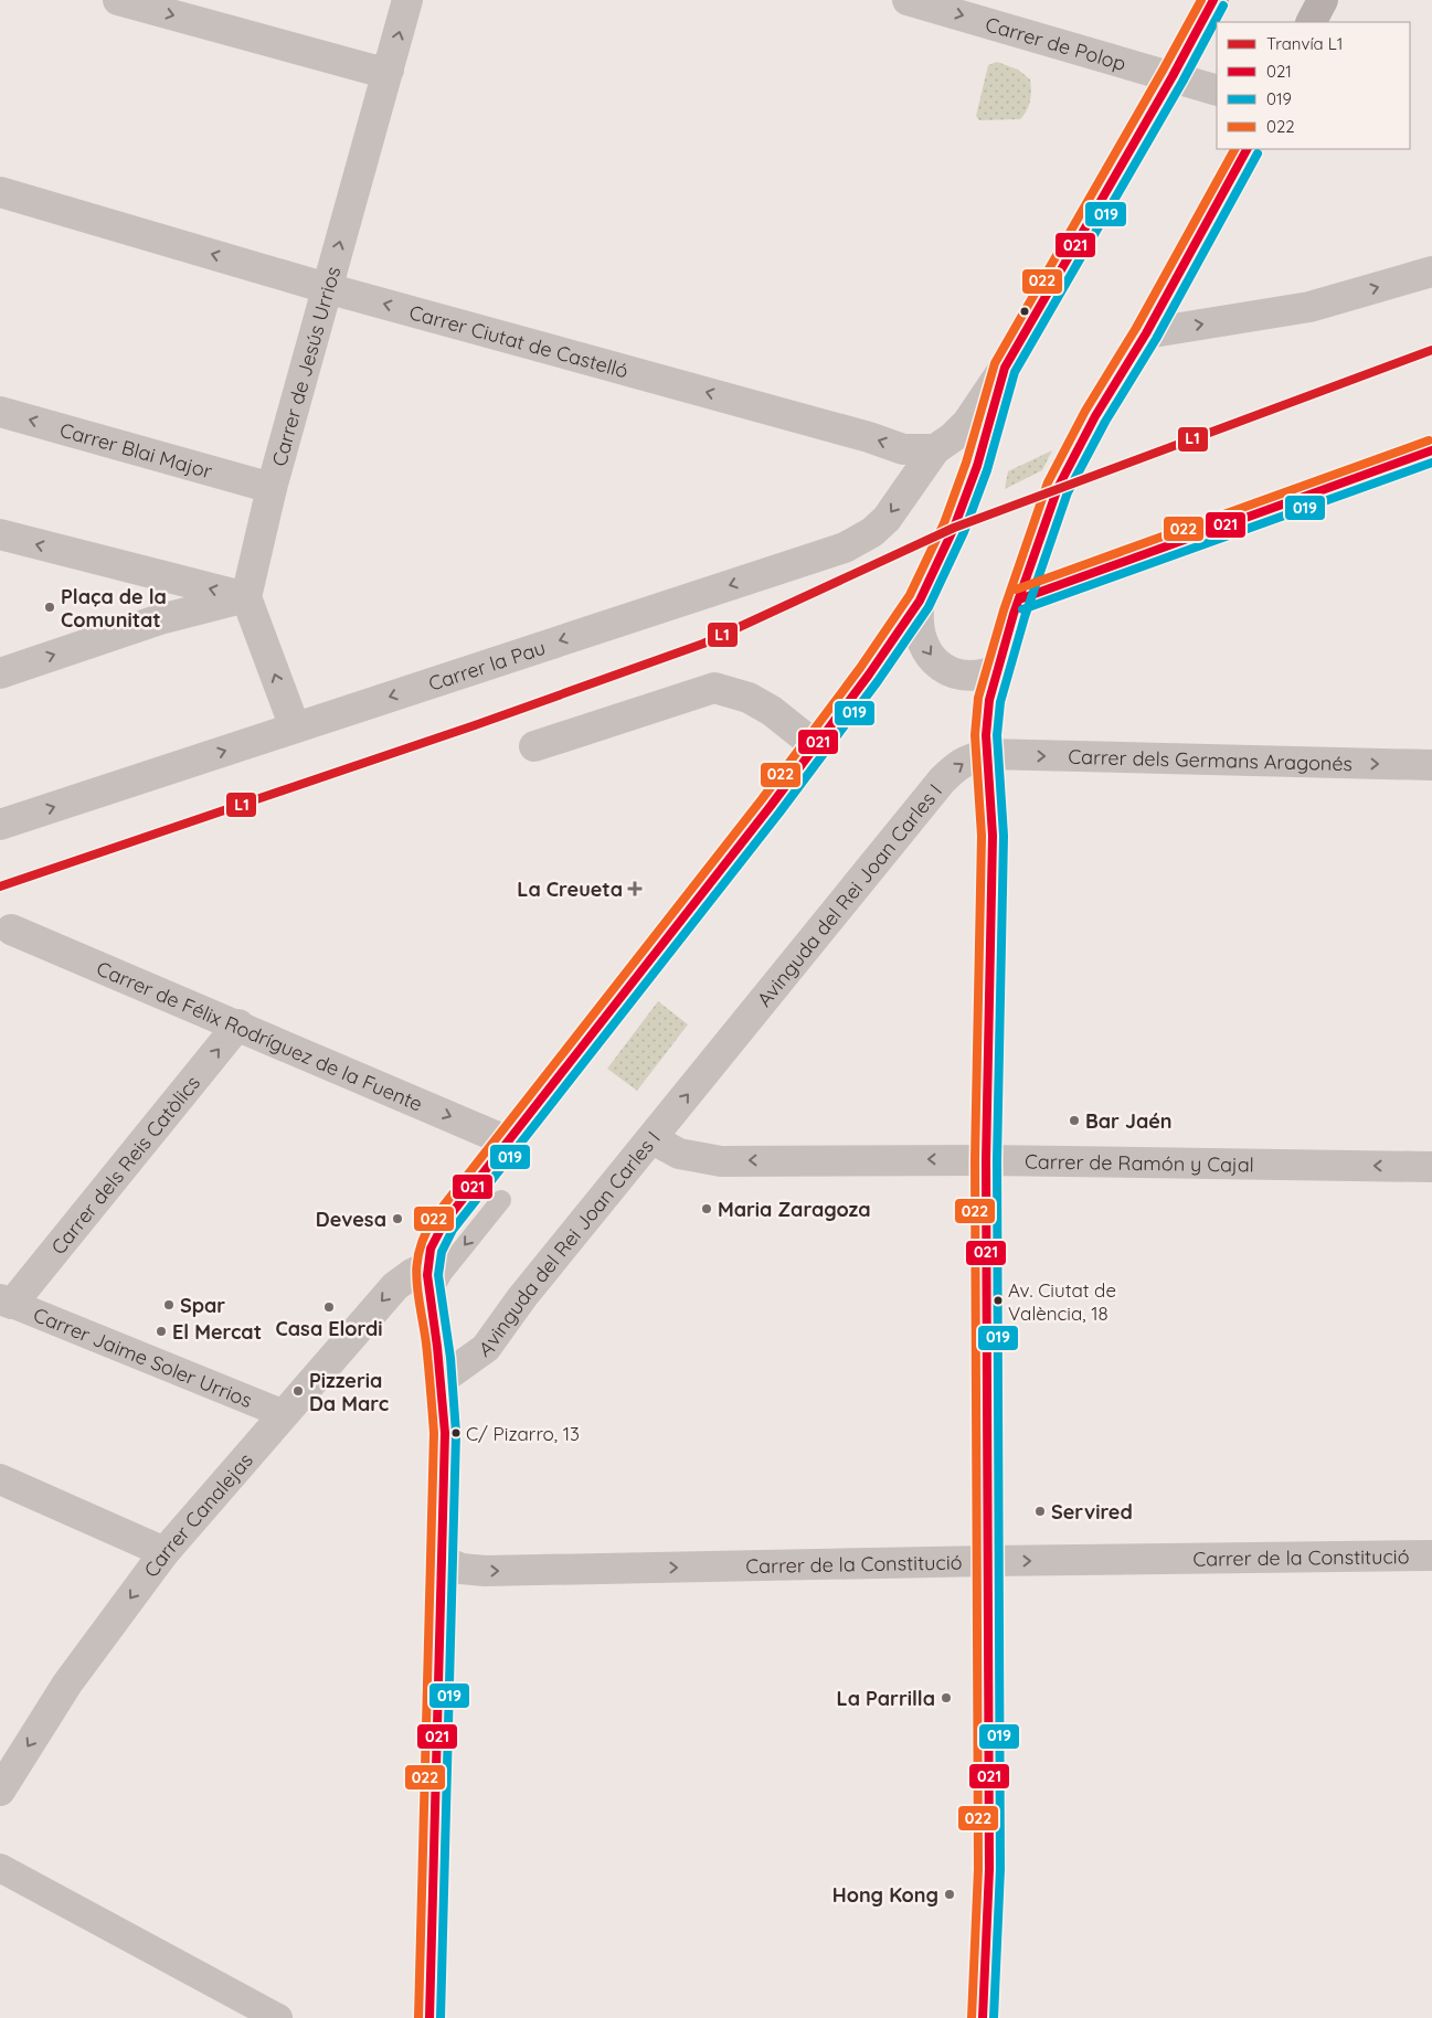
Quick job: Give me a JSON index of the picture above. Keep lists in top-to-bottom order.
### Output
{
  "streets": {
    "street": [
      "Carrer de Polop",
      "Carrer Ciutat de Castelló",
      "Carrer de Jesús Urrios",
      "Carrer Blai Major",
      "Carrer la Pau",
      "Carrer dels Germans Aragonés",
      "Avinguda del Rei Joan Carles I",
      "Carrer de Félix Rodríguez de la Fuente",
      "Carrer de Ramón y Cajal",
      "Carrer dels Reis Catòlics",
      "Carrer Jaime Soler Urrios",
      "Carrer Canalejas",
      "Carrer de la Constitució"
    ]
  },
  "crossings": [
    ["Carrer Ciutat de Castelló", "Carrer de Jesús Urrios"],
    ["Carrer Ciutat de Castelló", "Carrer la Pau"],
    ["Carrer de Jesús Urrios", "Carrer Blai Major"],
    ["Carrer dels Germans Aragonés", "Avinguda del Rei Joan Carles I"],
    ["Avinguda del Rei Joan Carles I", "Carrer de Ramón y Cajal"],
    ["Carrer de Félix Rodríguez de la Fuente", "Carrer dels Reis Catòlics"],
    ["Carrer dels Reis Catòlics", "Carrer Jaime Soler Urrios"],
    ["Carrer Jaime Soler Urrios", "Carrer Canalejas"]
  ],
  "one_way": [
    "Carrer de Polop",
    "Carrer Ciutat de Castelló",
    "Carrer de Jesús Urrios",
    "Avinguda del Rei Joan Carles I",
    "Carrer de Félix Rodríguez de la Fuente",
    "Carrer de Ramón y Cajal",
    "Carrer dels Reis Catòlics",
    "Carrer Canalejas",
    "Carrer de la Constitució"
  ],
  "places": {
    "other": [
      "Plaça de la Comunitat",
      "Bar Jaén",
      "Maria Zaragoza",
      "Devesa",
      "Av. Ciutat de València, 18",
      "Spar",
      "Casa Elordi",
      "El Mercat",
      "Pizzeria Da Marc",
      "C/ Pizarro, 13",
      "Servired",
      "La Parrilla",
      "Hong Kong"
    ],
    "health": ["La Creueta"]
  },
  "lines": [
    "transit line 021",
    "transit line 022",
    "transit line 019",
    "tram line L1"
  ],
  "legend": [
    "Tranvía L1",
    "021",
    "019",
    "022"
  ]
}
